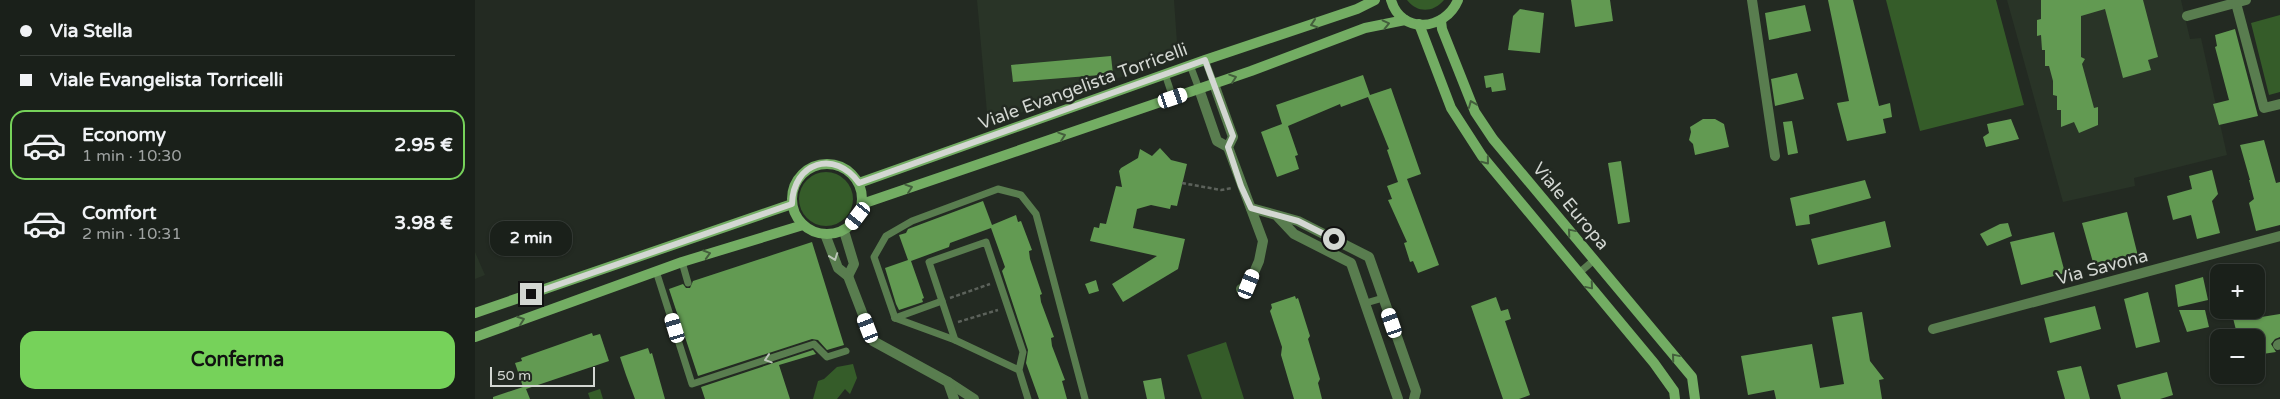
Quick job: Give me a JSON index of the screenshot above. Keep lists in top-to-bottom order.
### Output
{
  "streets": {
    "street": ["Viale Evangelista Torricelli", "Viale Europa", "Via Savona"]
  },
  "scale_bar": "50 m",
  "page": {
    "banner": ["Via Stella", "Viale Evangelista Torricelli"],
    "list": [
      {
        "name": "Economy",
        "note": "1 min · 10:30",
        "value": "2.95 €"
      },
      {
        "name": "Comfort",
        "note": "2 min · 10:31",
        "value": "3.98 €"
      }
    ],
    "bubble": "2 min",
    "map_buttons": ["+", "−"],
    "buttons": "Conferma",
    "scale": "50 m"
  }
}
